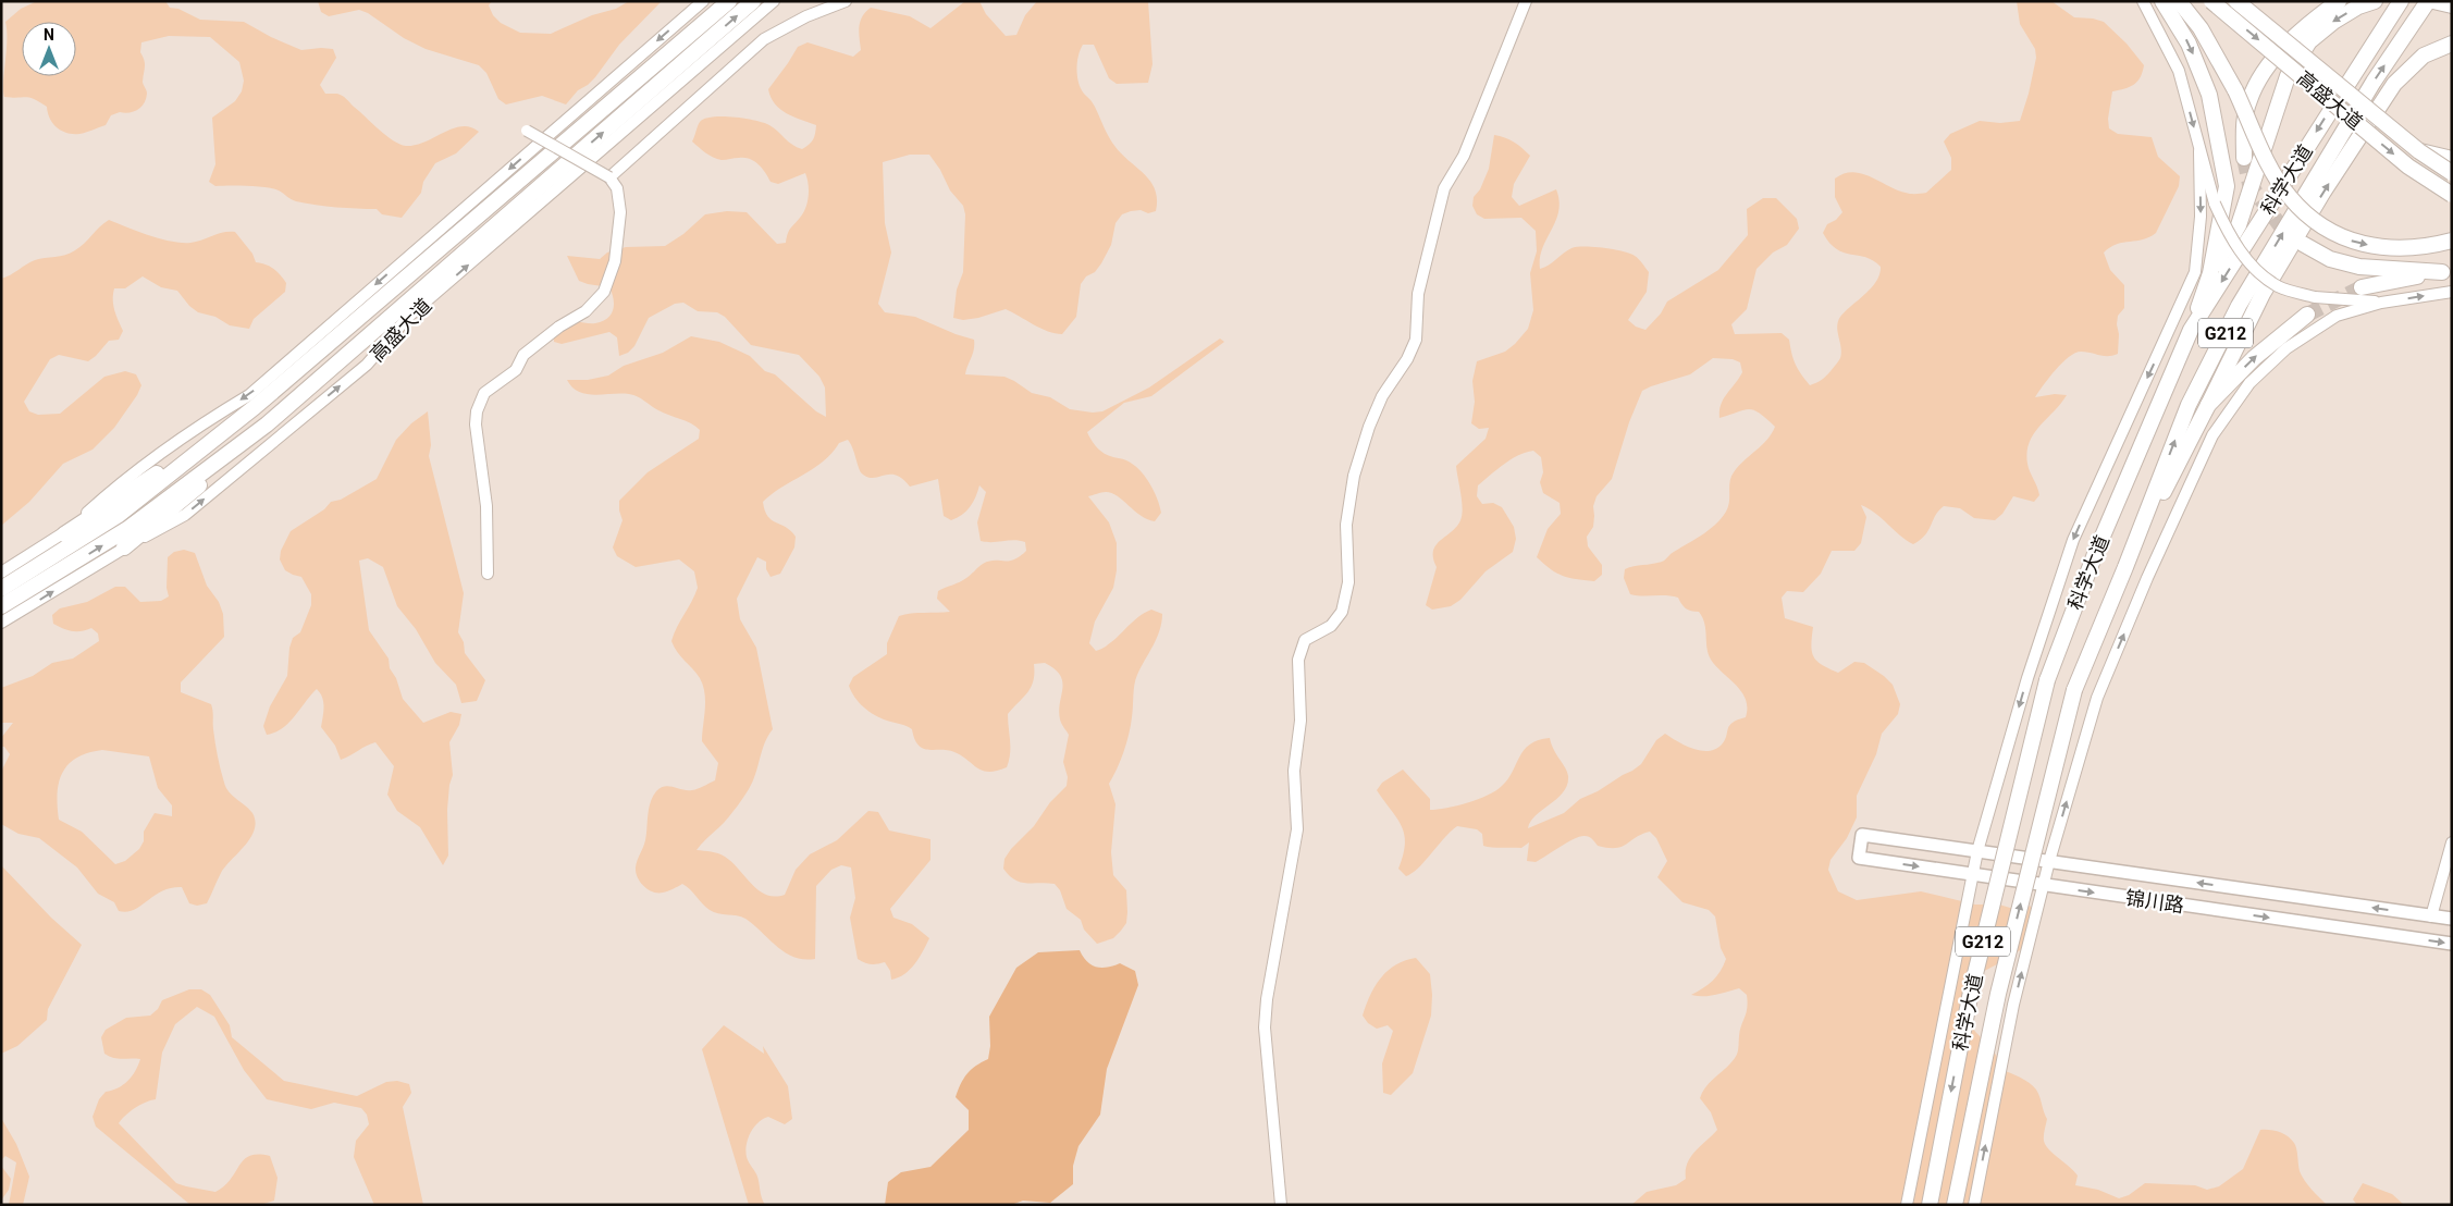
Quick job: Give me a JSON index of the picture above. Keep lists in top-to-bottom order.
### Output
{
  "streets": {
    "highway": ["高盛大道", "科学大道", "G212"],
    "main road": ["锦川路"]
  },
  "crossings": [
    ["科学大道", "锦川路"]
  ],
  "north": "top"
}
